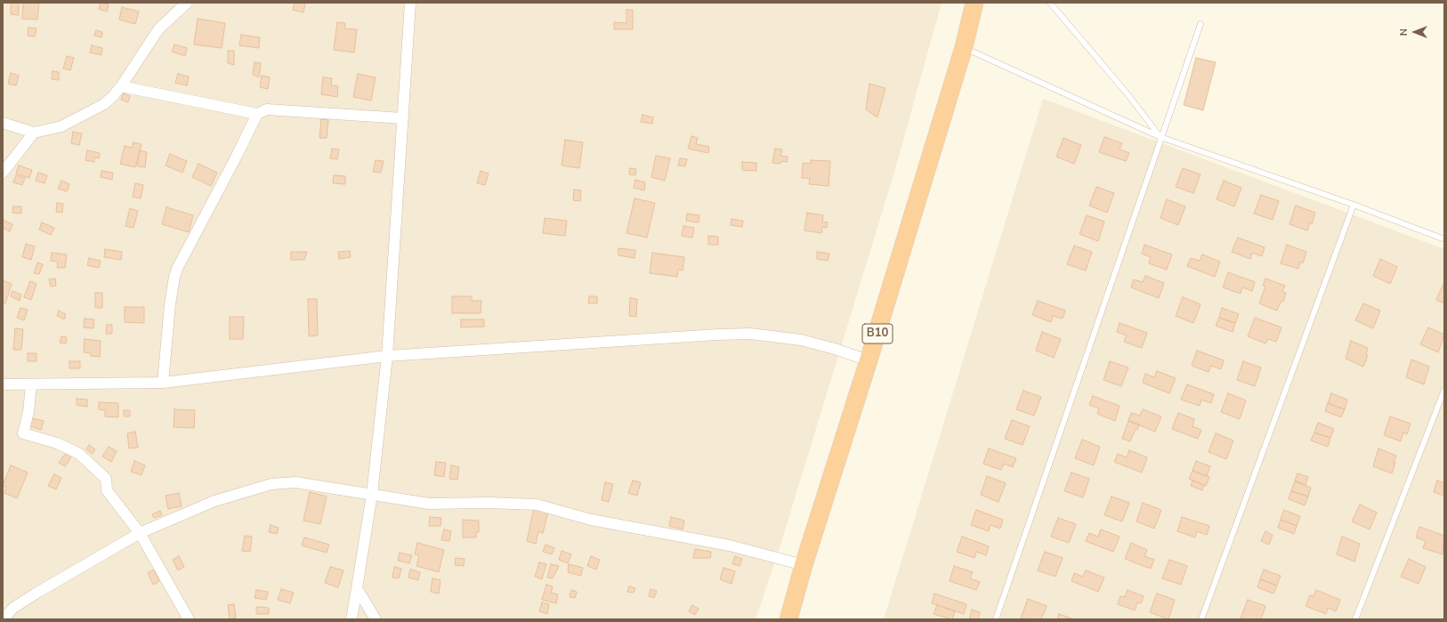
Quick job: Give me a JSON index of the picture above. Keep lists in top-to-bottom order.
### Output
{
  "streets": {
    "highway": ["B10"]
  },
  "north": "left"
}
